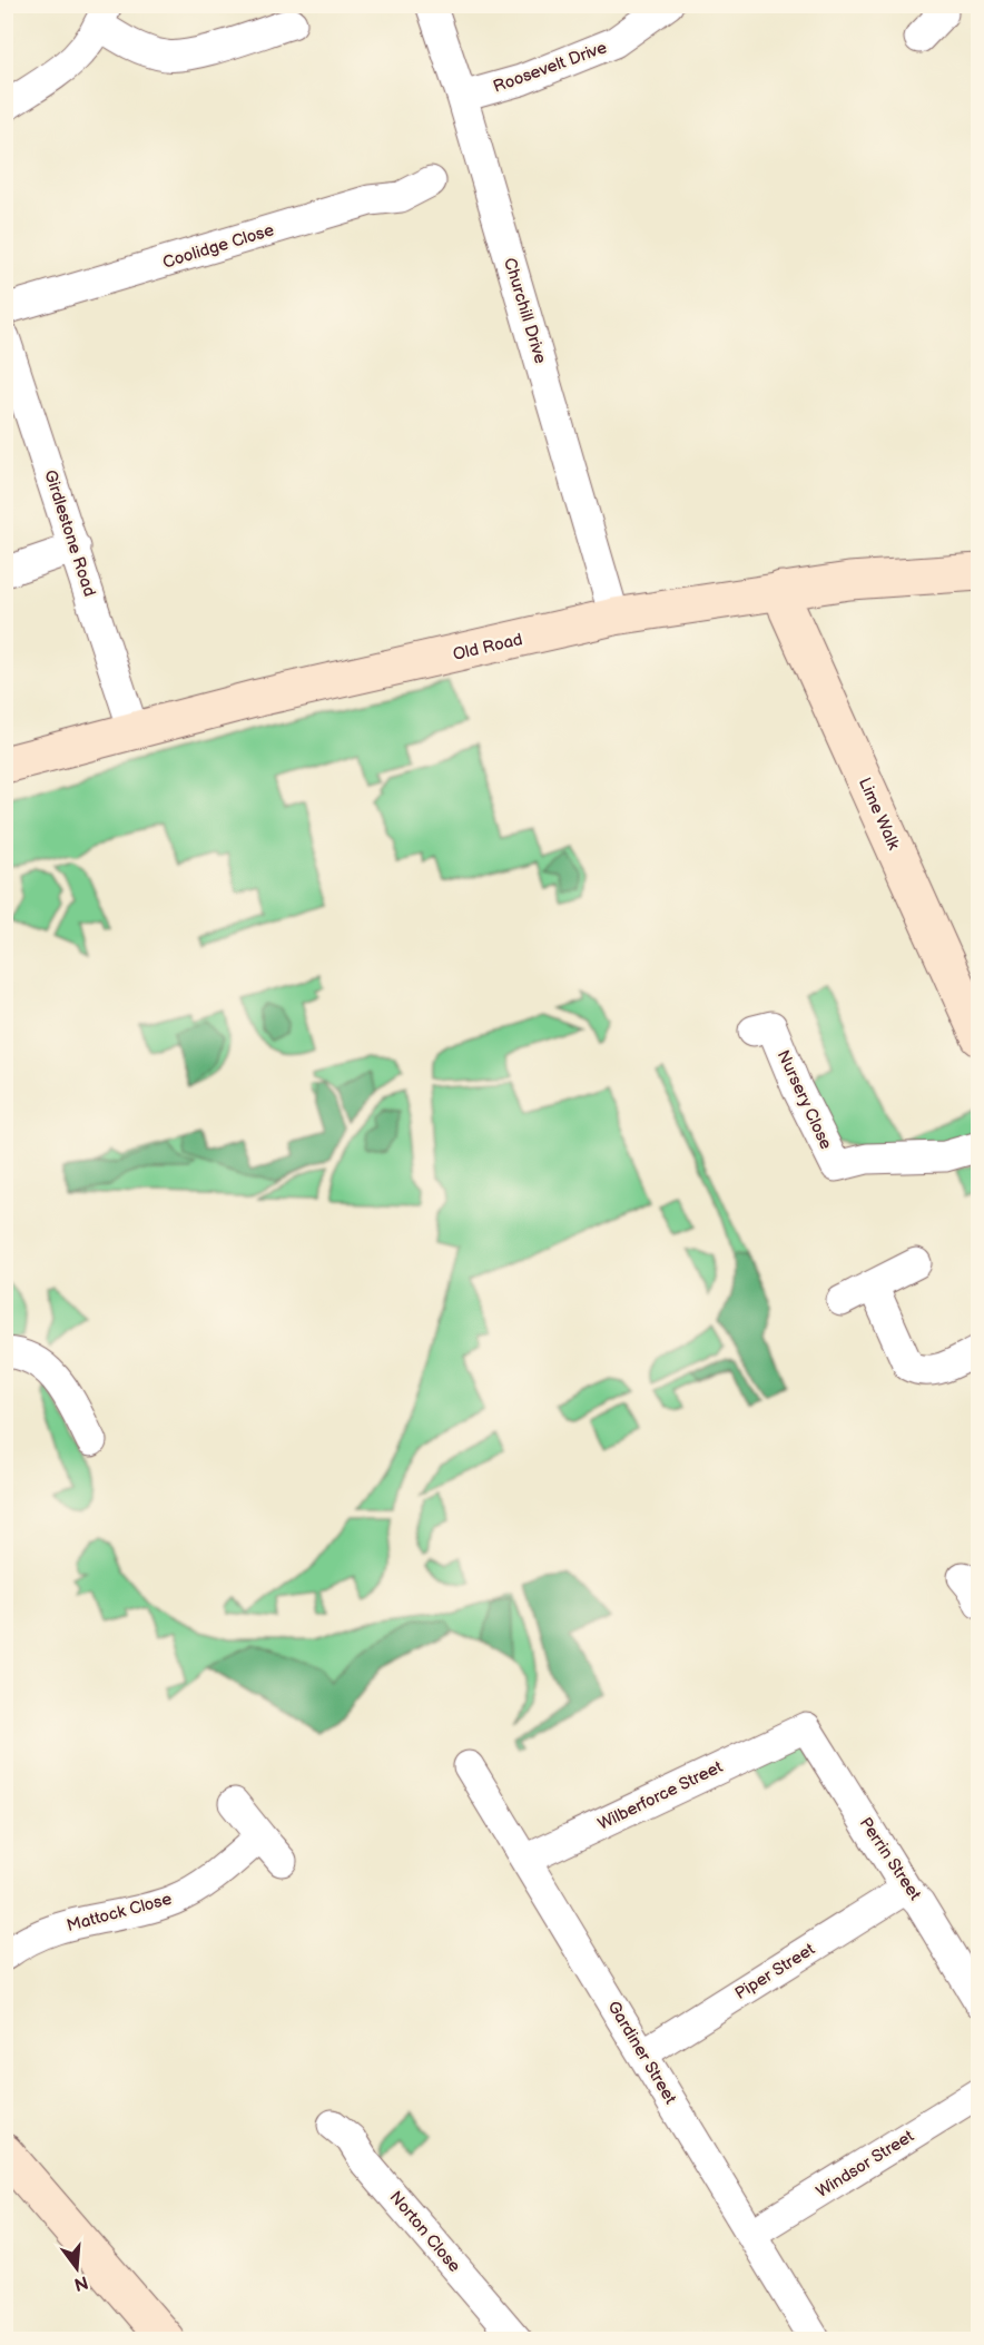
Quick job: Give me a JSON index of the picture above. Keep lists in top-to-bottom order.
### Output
{
  "streets": {
    "street": [
      "Roosevelt Drive",
      "Coolidge Close",
      "Churchill Drive",
      "Girdlestone Road",
      "Old Road",
      "Lime Walk",
      "Nursery Close",
      "Wilberforce Street",
      "Perrin Street",
      "Mattock Close",
      "Piper Street",
      "Gardiner Street",
      "Windsor Street",
      "Norton Close"
    ]
  },
  "crossings": [
    ["Roosevelt Drive", "Churchill Drive"],
    ["Churchill Drive", "Old Road"],
    ["Girdlestone Road", "Old Road"],
    ["Old Road", "Lime Walk"],
    ["Wilberforce Street", "Perrin Street"],
    ["Wilberforce Street", "Gardiner Street"],
    ["Perrin Street", "Piper Street"],
    ["Piper Street", "Gardiner Street"],
    ["Gardiner Street", "Windsor Street"]
  ],
  "north": "bottom"
}
